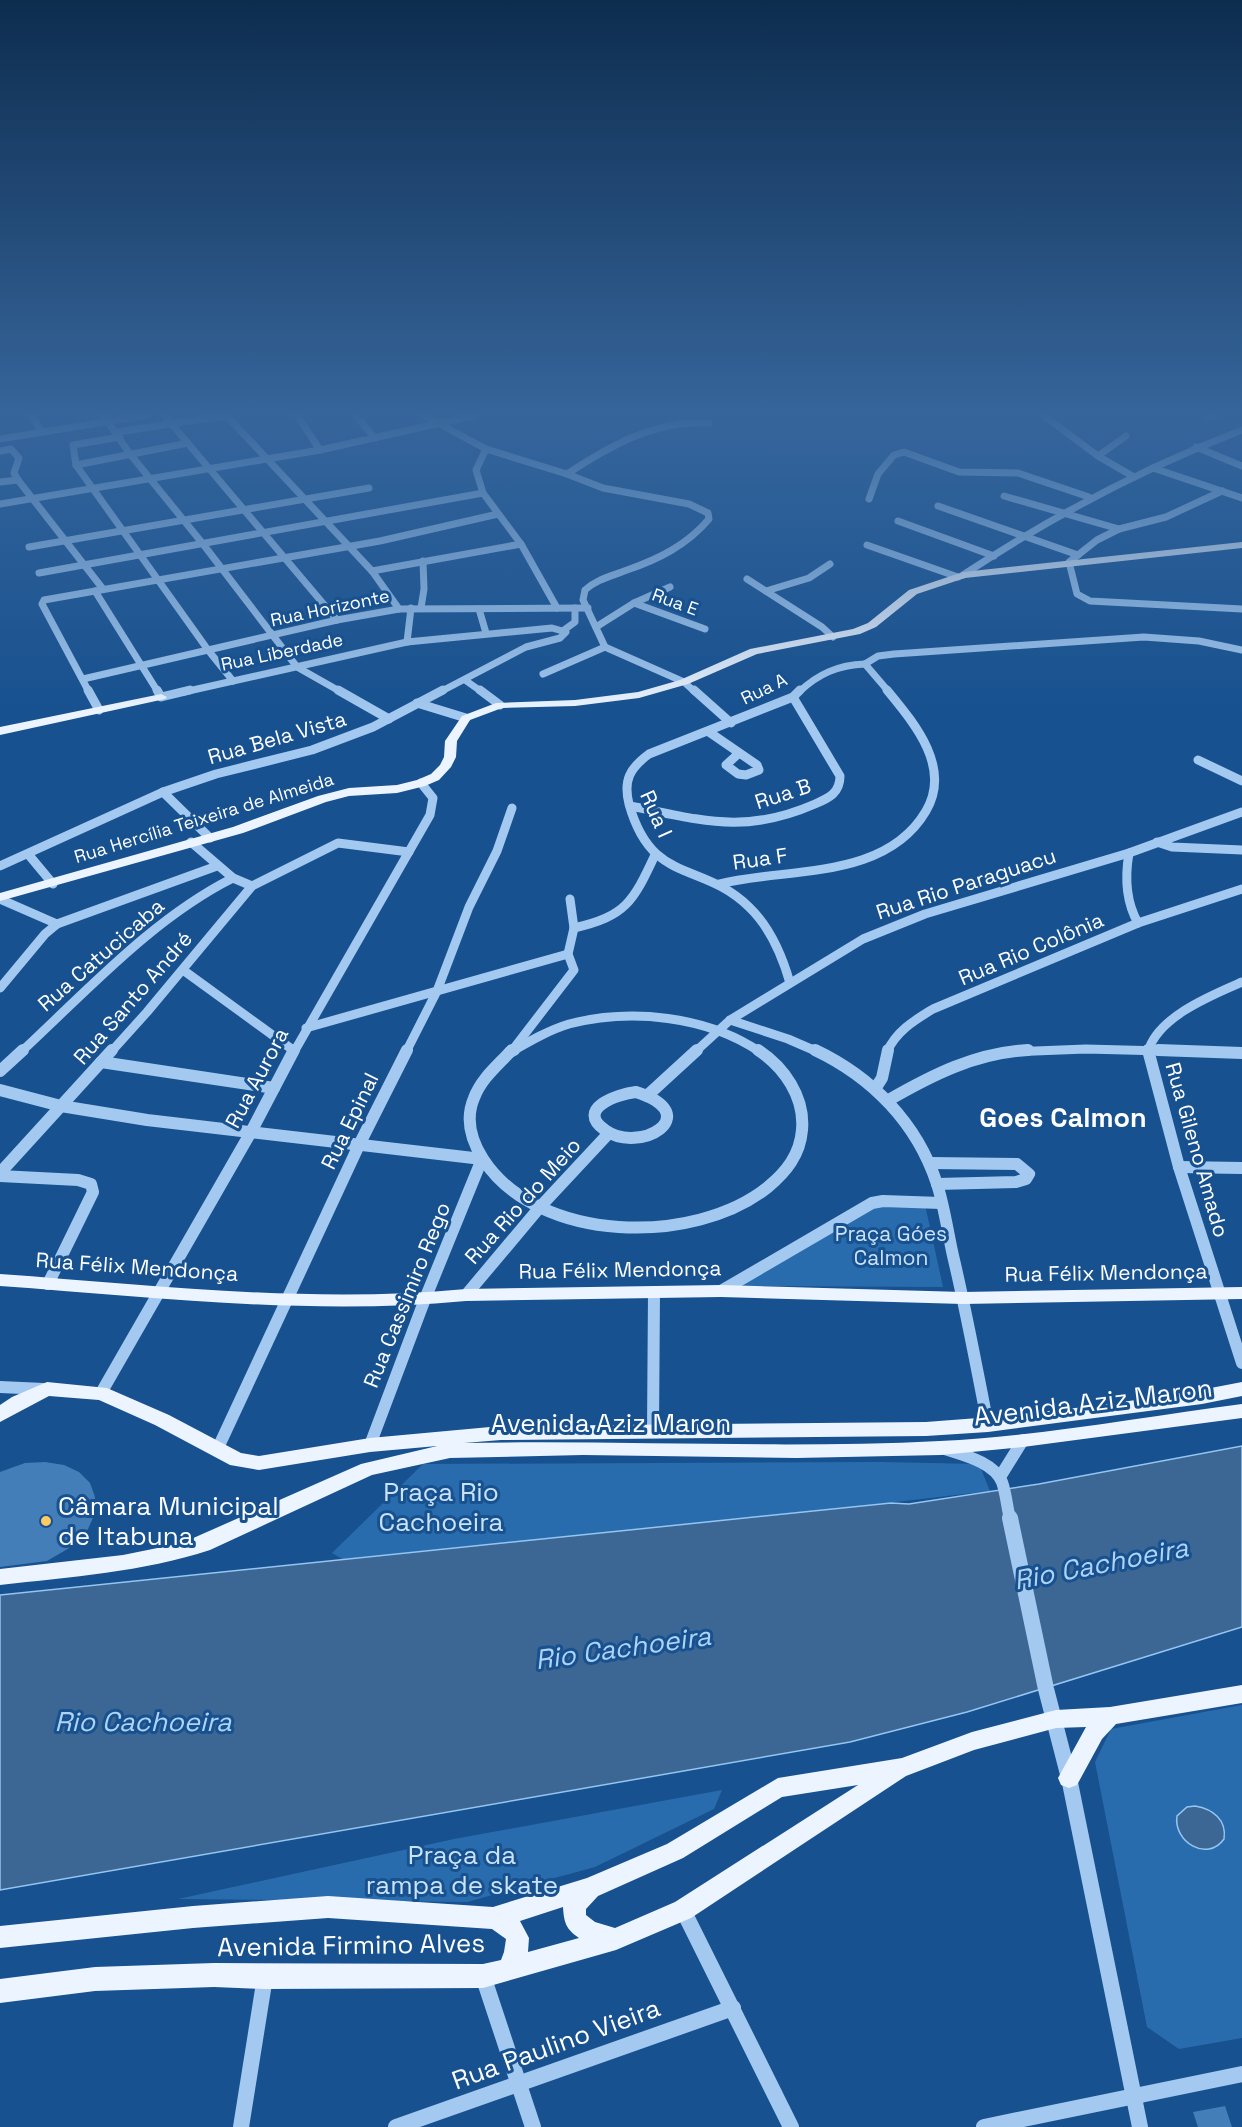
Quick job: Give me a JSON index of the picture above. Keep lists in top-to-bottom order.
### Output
{
  "streets": {
    "main road": [
      "Rua Liberdade",
      "Rua Hercília Teixeira de Almeida",
      "Rua Félix Mendonça",
      "Avenida Aziz Maron",
      "Avenida Firmino Alves"
    ],
    "street": [
      "Rua E",
      "Rua Horizonte",
      "Rua A",
      "Rua Bela Vista",
      "Rua B",
      "Rua I",
      "Rua F",
      "Rua Rio Paraguacu",
      "Rua Rio Colônia",
      "Rua Catucicaba",
      "Rua Santo André",
      "Rua Aurora",
      "Rua Epinal",
      "Rua Gileno Amado",
      "Rua Rio do Meio",
      "Rua Cassimiro Rego",
      "Rua Paulino Vieira"
    ]
  },
  "crossings": [
    ["Rua Liberdade", "Rua Bela Vista"],
    ["Rua A", "Rua B"],
    ["Rua A", "Rua I"],
    ["Rua A", "Rua F"],
    ["Rua B", "Rua I"],
    ["Rua I", "Rua F"],
    ["Rua Hercília Teixeira de Almeida", "Rua Aurora"],
    ["Rua Santo André", "Rua Aurora"],
    ["Rua Aurora", "Rua Félix Mendonça"],
    ["Rua Aurora", "Avenida Aziz Maron"],
    ["Rua Epinal", "Rua Félix Mendonça"],
    ["Rua Epinal", "Avenida Aziz Maron"],
    ["Rua Gileno Amado", "Rua Félix Mendonça"],
    ["Rua Rio do Meio", "Rua Félix Mendonça"],
    ["Rua Félix Mendonça", "Rua Cassimiro Rego"],
    ["Rua Cassimiro Rego", "Avenida Aziz Maron"]
  ],
  "districts": ["Goes Calmon"],
  "water": ["Rio Cachoeira"],
  "parks": ["Praça Góes Calmon", "Praça Rio Cachoeira", "Praça da rampa de skate"],
  "places": ["Câmara Municipal de Itabuna"]
}
